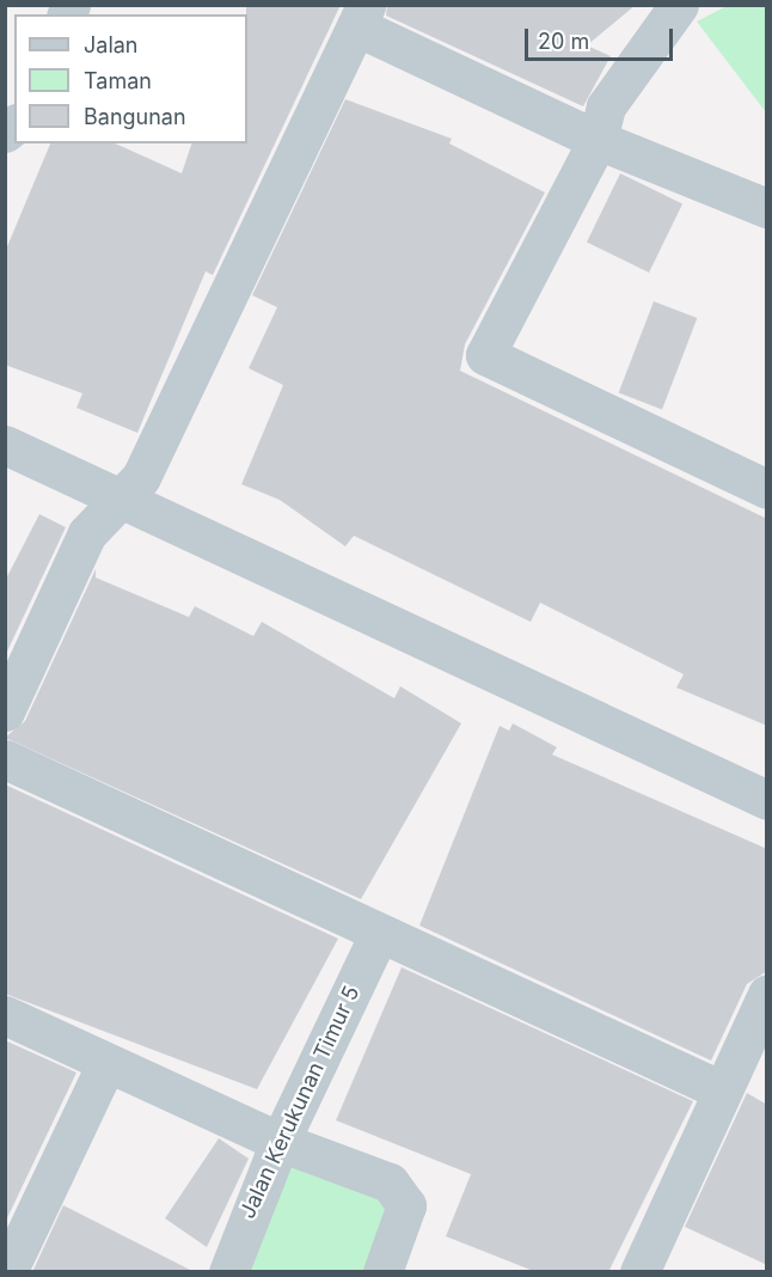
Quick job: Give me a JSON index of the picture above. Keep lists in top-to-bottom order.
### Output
{
  "streets": {
    "street": ["Jalan Kerukunan Timur 5"]
  },
  "legend": ["Jalan", "Taman", "Bangunan"],
  "scale_bar": "20 m"
}
